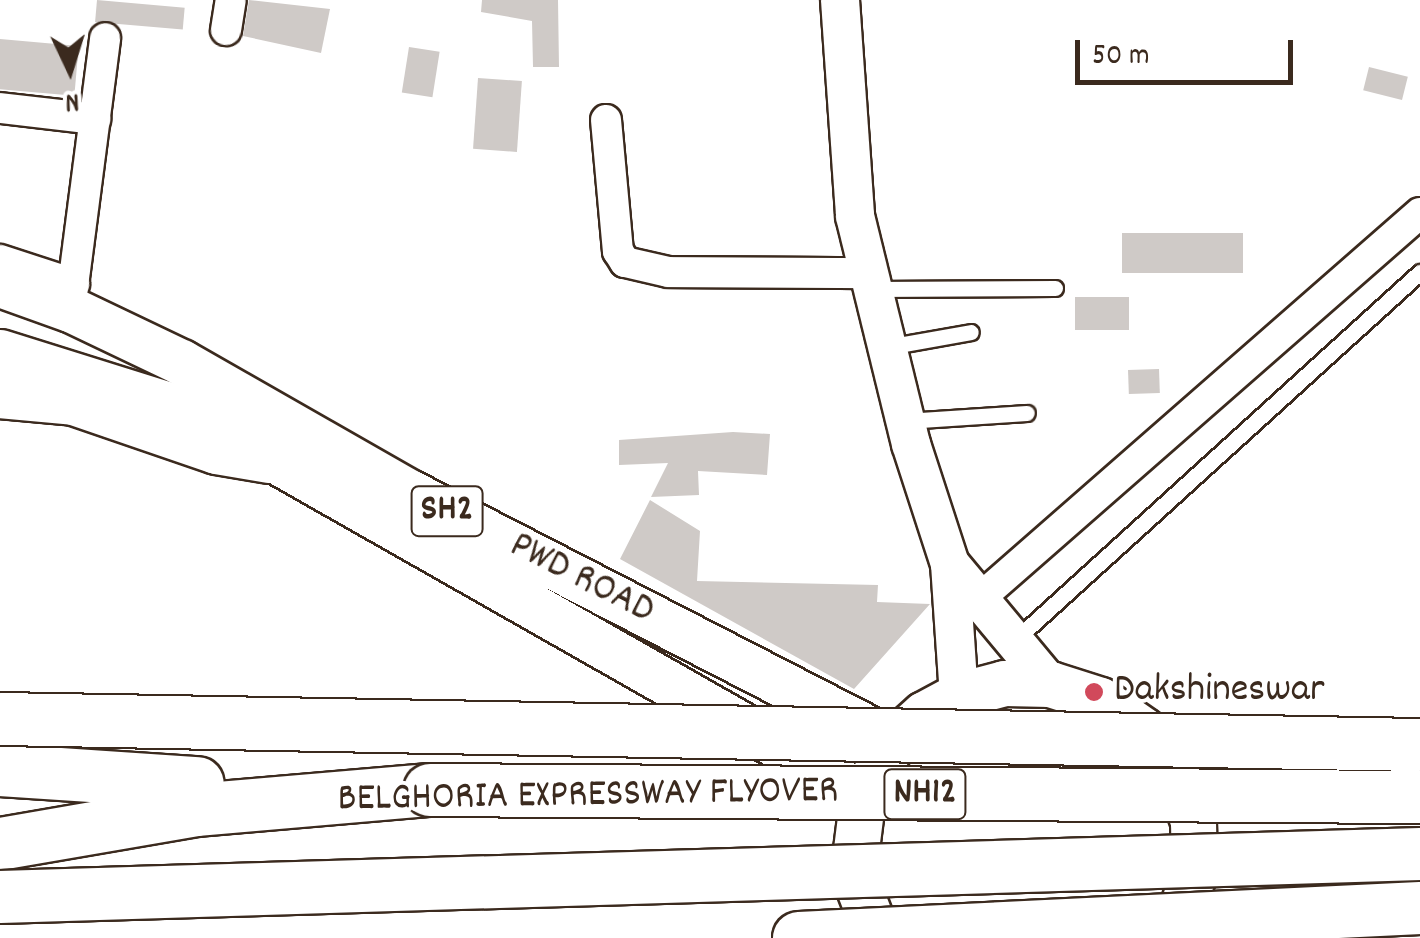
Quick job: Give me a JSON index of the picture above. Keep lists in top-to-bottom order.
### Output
{
  "streets": {
    "highway": ["NH12", "BELGHORIA EXPRESSWAY FLYOVER"],
    "main road": ["SH2", "PWD ROAD"]
  },
  "places": ["Dakshineswar"],
  "scale_bar": "50 m",
  "north": "bottom"
}
